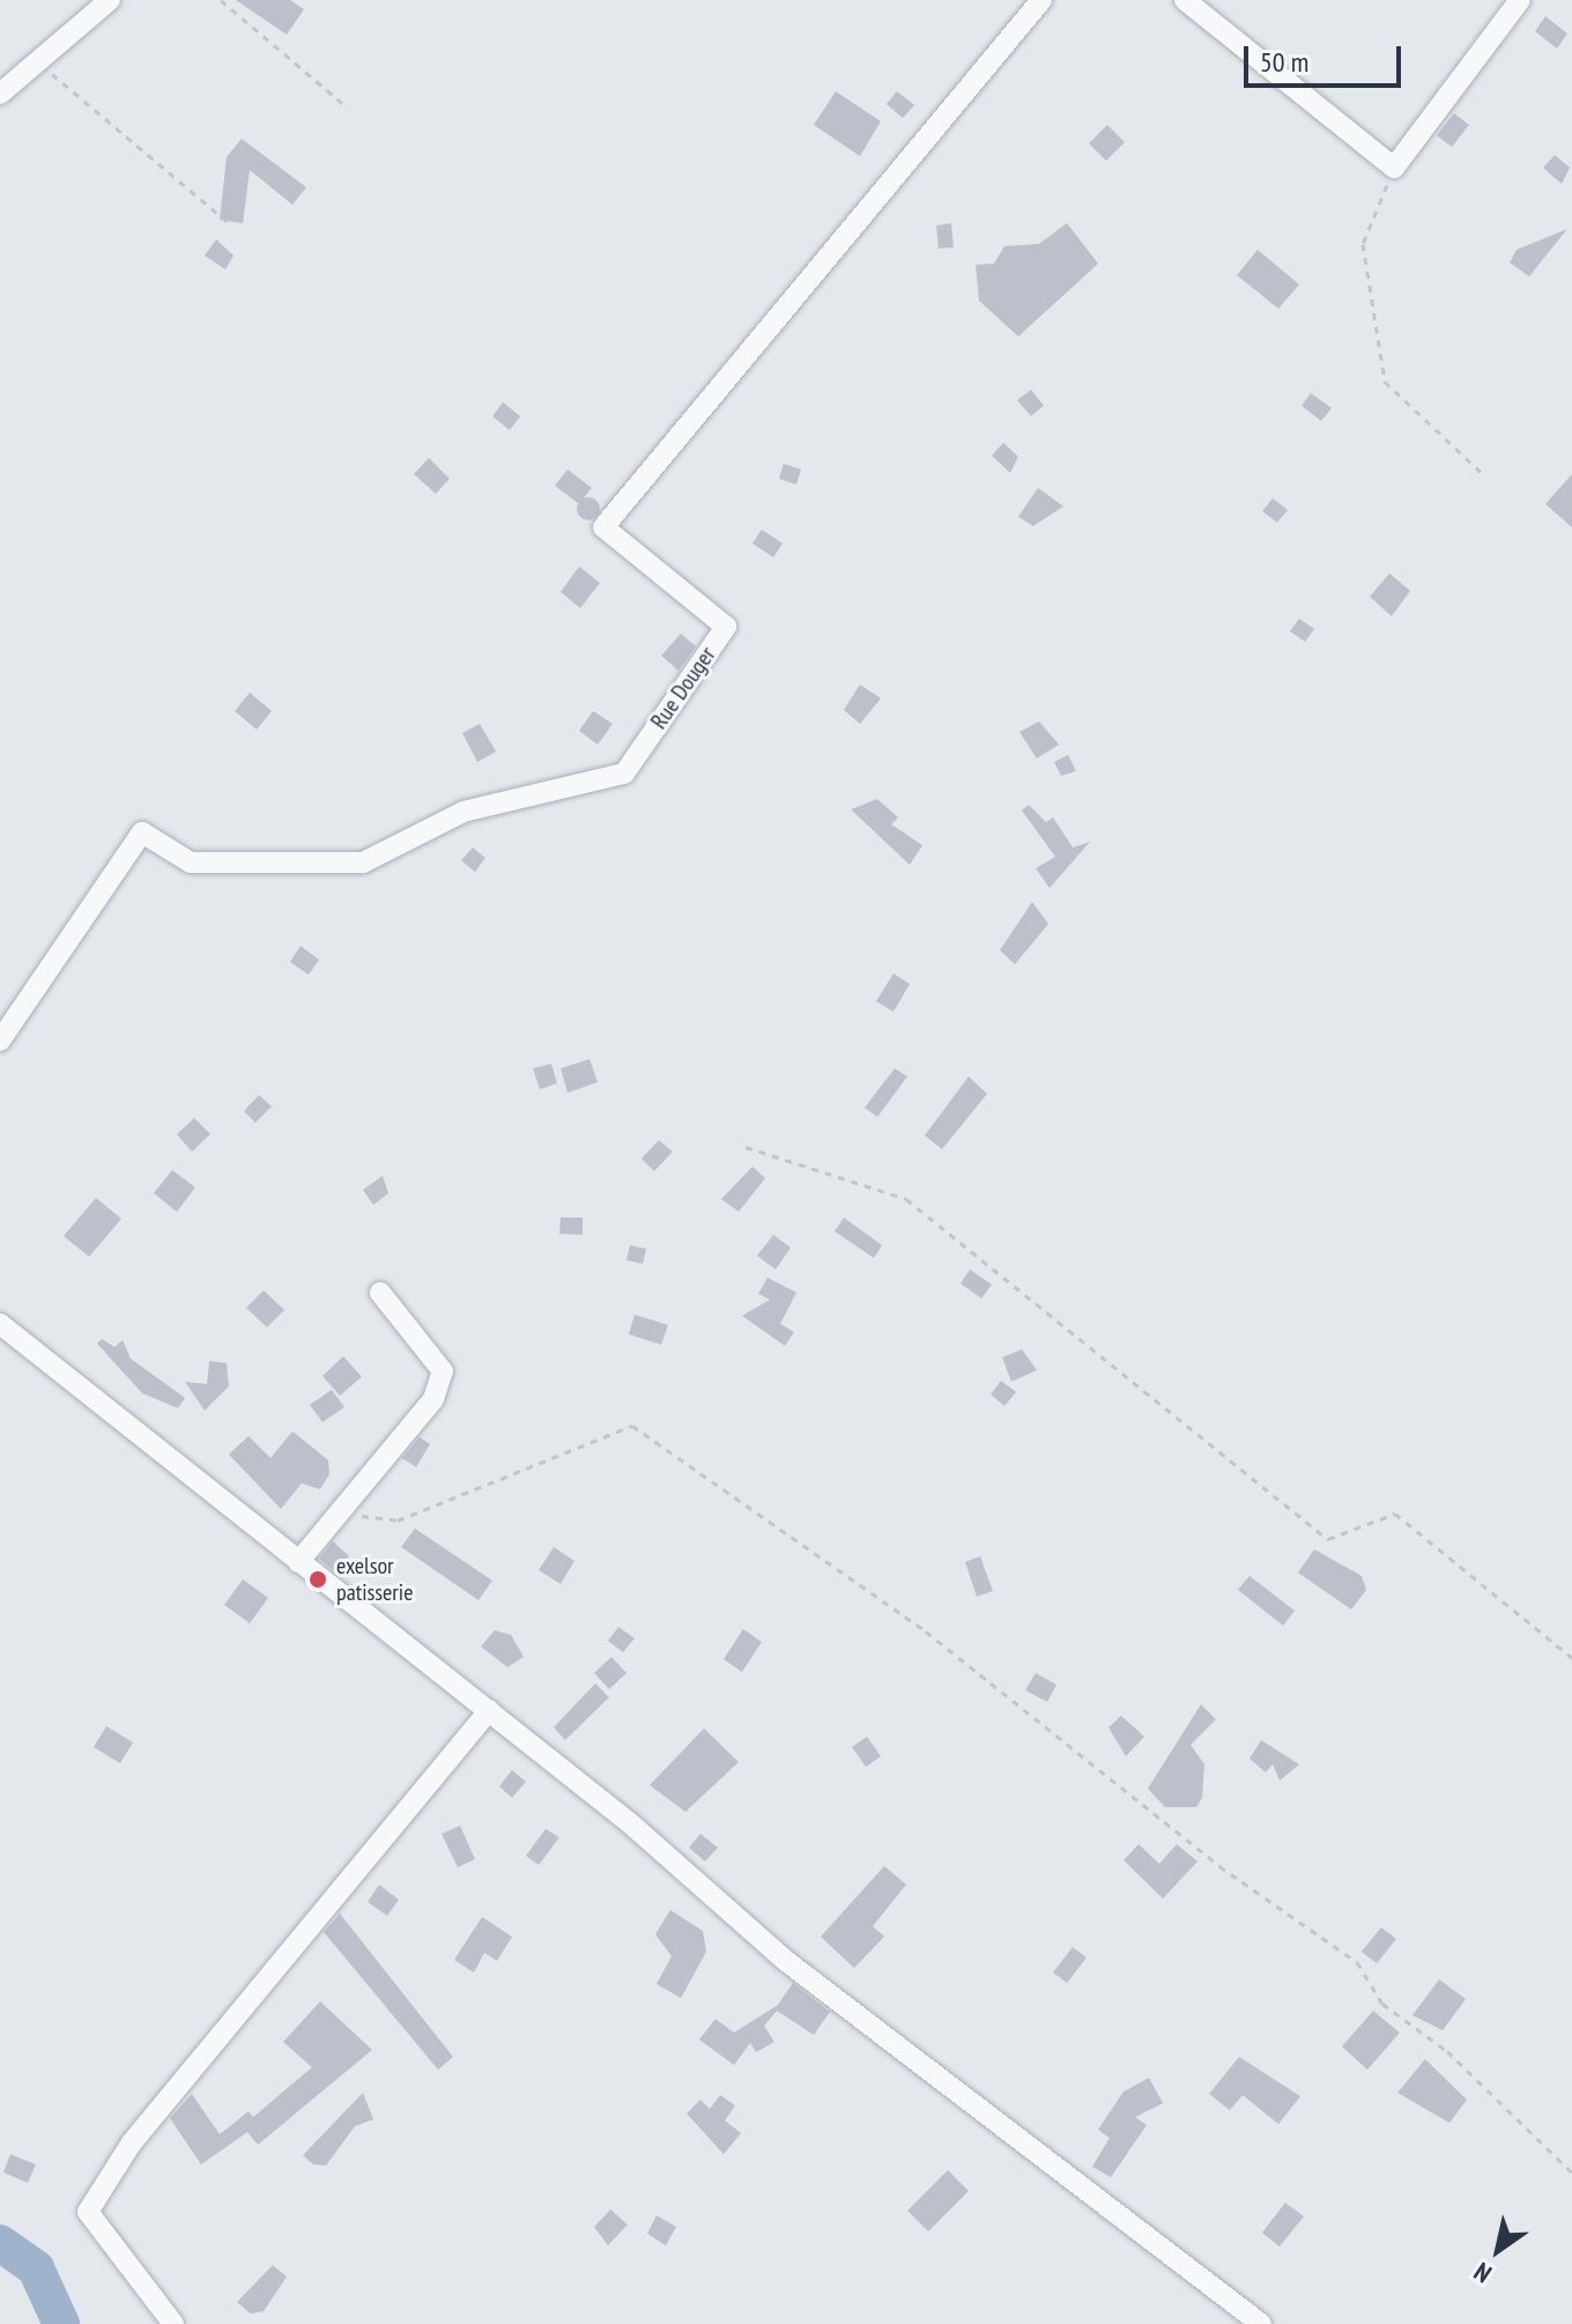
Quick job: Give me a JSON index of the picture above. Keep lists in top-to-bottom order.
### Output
{
  "streets": {
    "street": ["Rue Douger"]
  },
  "places": ["exelsor patisserie"],
  "scale_bar": "50 m",
  "north": "bottom left"
}
